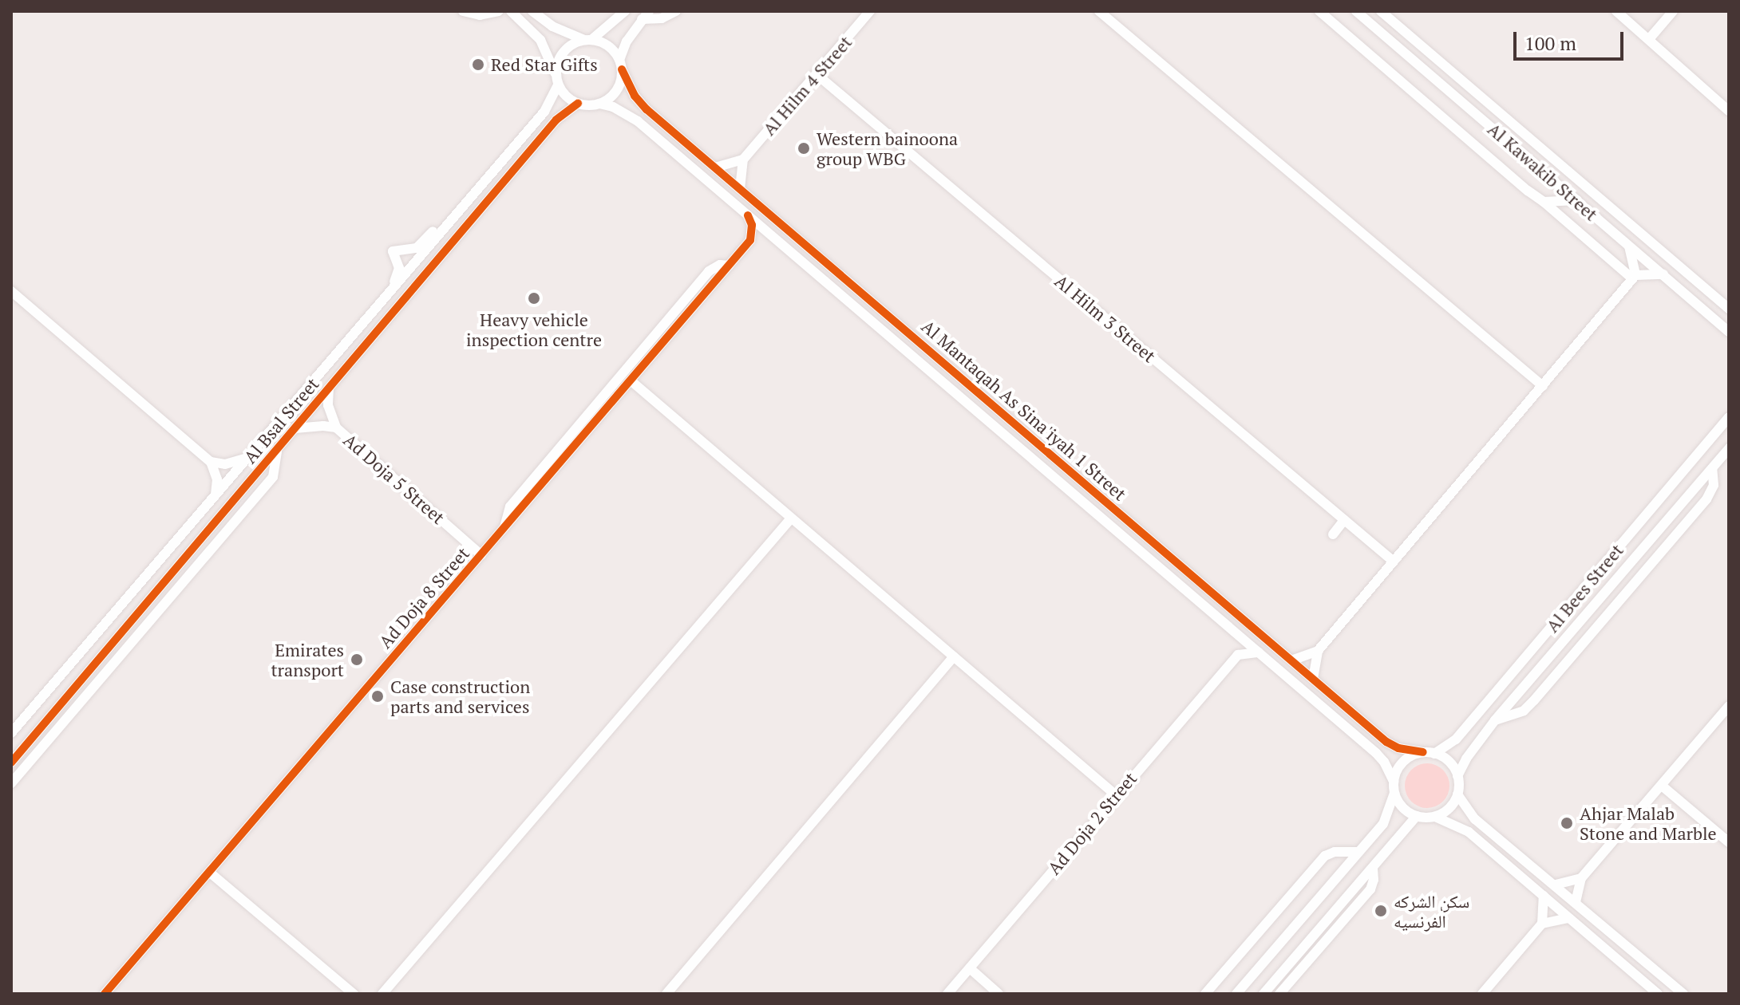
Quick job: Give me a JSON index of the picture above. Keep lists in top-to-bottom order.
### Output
{
  "streets": {
    "street": [
      "Al Hilm 4 Street",
      "Al Kawakib Street",
      "Al Hilm 3 Street",
      "Al Mantaqah As Sina'iyah 1 Street",
      "Al Bsal Street",
      "Ad Doja 5 Street",
      "Al Bees Street",
      "Ad Doja 8 Street",
      "Ad Doja 2 Street"
    ]
  },
  "crossings": [
    ["Al Hilm 4 Street", "Al Hilm 3 Street"],
    ["Al Mantaqah As Sina'iyah 1 Street", "Al Bsal Street"],
    ["Al Mantaqah As Sina'iyah 1 Street", "Al Bees Street"],
    ["Al Bsal Street", "Ad Doja 5 Street"],
    ["Ad Doja 5 Street", "Ad Doja 8 Street"]
  ],
  "places": [
    "Red Star Gifts",
    "Western bainoona group WBG",
    "Heavy vehicle inspection centre",
    "Emirates transport",
    "Case construction parts and services",
    "Ahjar Malab Stone and Marble",
    "سكن الشركه الفرنسيه"
  ],
  "scale_bar": "100 m"
}
